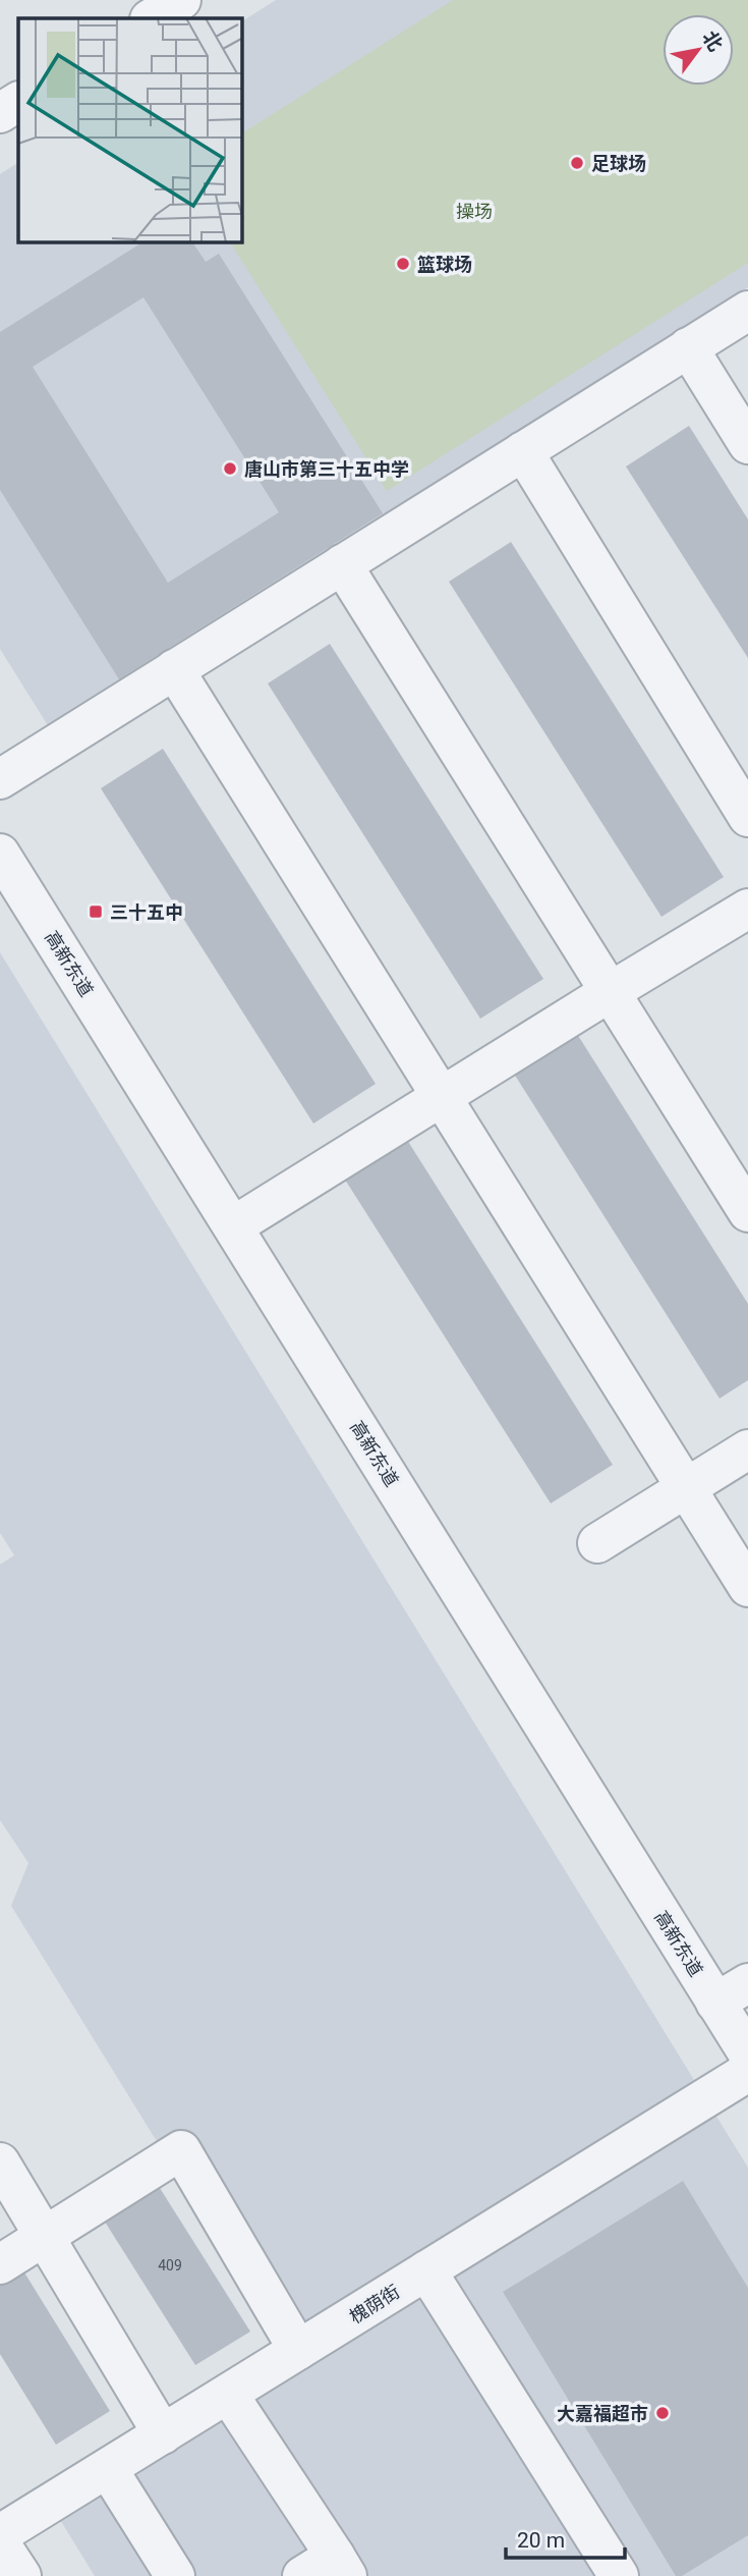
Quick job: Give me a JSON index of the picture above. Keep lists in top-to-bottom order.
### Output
{
  "streets": {
    "street": ["高新东道", "槐荫街"]
  },
  "parks": ["操场"],
  "places": {
    "other": [
      "足球场",
      "篮球场",
      "唐山市第三十五中学",
      "大嘉福超市"
    ],
    "transit": ["三十五中"]
  },
  "house_numbers": ["409"],
  "scale_bar": "20 m",
  "north": "top right"
}
